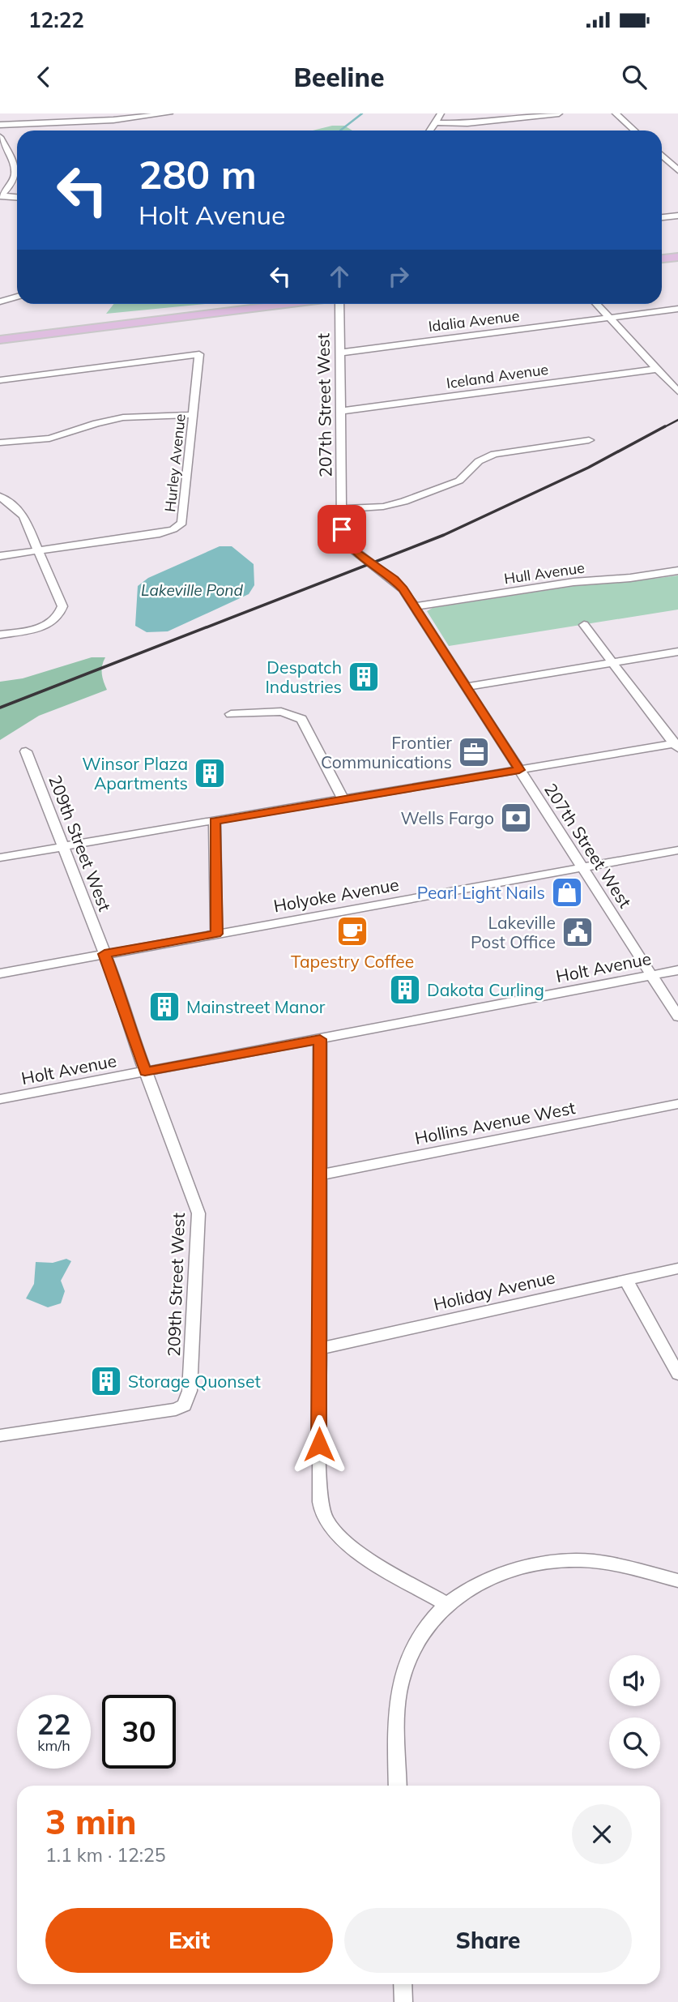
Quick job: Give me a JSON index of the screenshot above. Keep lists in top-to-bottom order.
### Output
{
  "streets": {
    "street": [
      "Idalia Avenue",
      "Iceland Avenue",
      "207th Street West",
      "Hurley Avenue",
      "Hull Avenue",
      "209th Street West",
      "Holyoke Avenue",
      "Holt Avenue",
      "Hollins Avenue West",
      "Holiday Avenue"
    ]
  },
  "crossings": [
    ["Idalia Avenue", "207th Street West"],
    ["Iceland Avenue", "207th Street West"],
    ["207th Street West", "Hull Avenue"],
    ["207th Street West", "Holyoke Avenue"],
    ["207th Street West", "Holt Avenue"],
    ["209th Street West", "Holyoke Avenue"],
    ["209th Street West", "Holt Avenue"]
  ],
  "water": ["Lakeville Pond"],
  "places": {
    "building": [
      "Despatch Industries",
      "Winsor Plaza Apartments",
      "Dakota Curling",
      "Mainstreet Manor",
      "Storage Quonset"
    ],
    "office": ["Frontier Communications"],
    "bank": ["Wells Fargo"],
    "shop": ["Pearl Light Nails"],
    "cafe": ["Tapestry Coffee"],
    "public building": ["Lakeville Post Office"]
  },
  "page": {
    "status": "12:22",
    "header": "Beeline",
    "turn": ["280 m", "Holt Avenue"],
    "speed": "22 km/h",
    "limit": "30",
    "heading": ["3 min", "1.1 km · 12:25"],
    "buttons": ["Exit", "Share"]
  }
}
